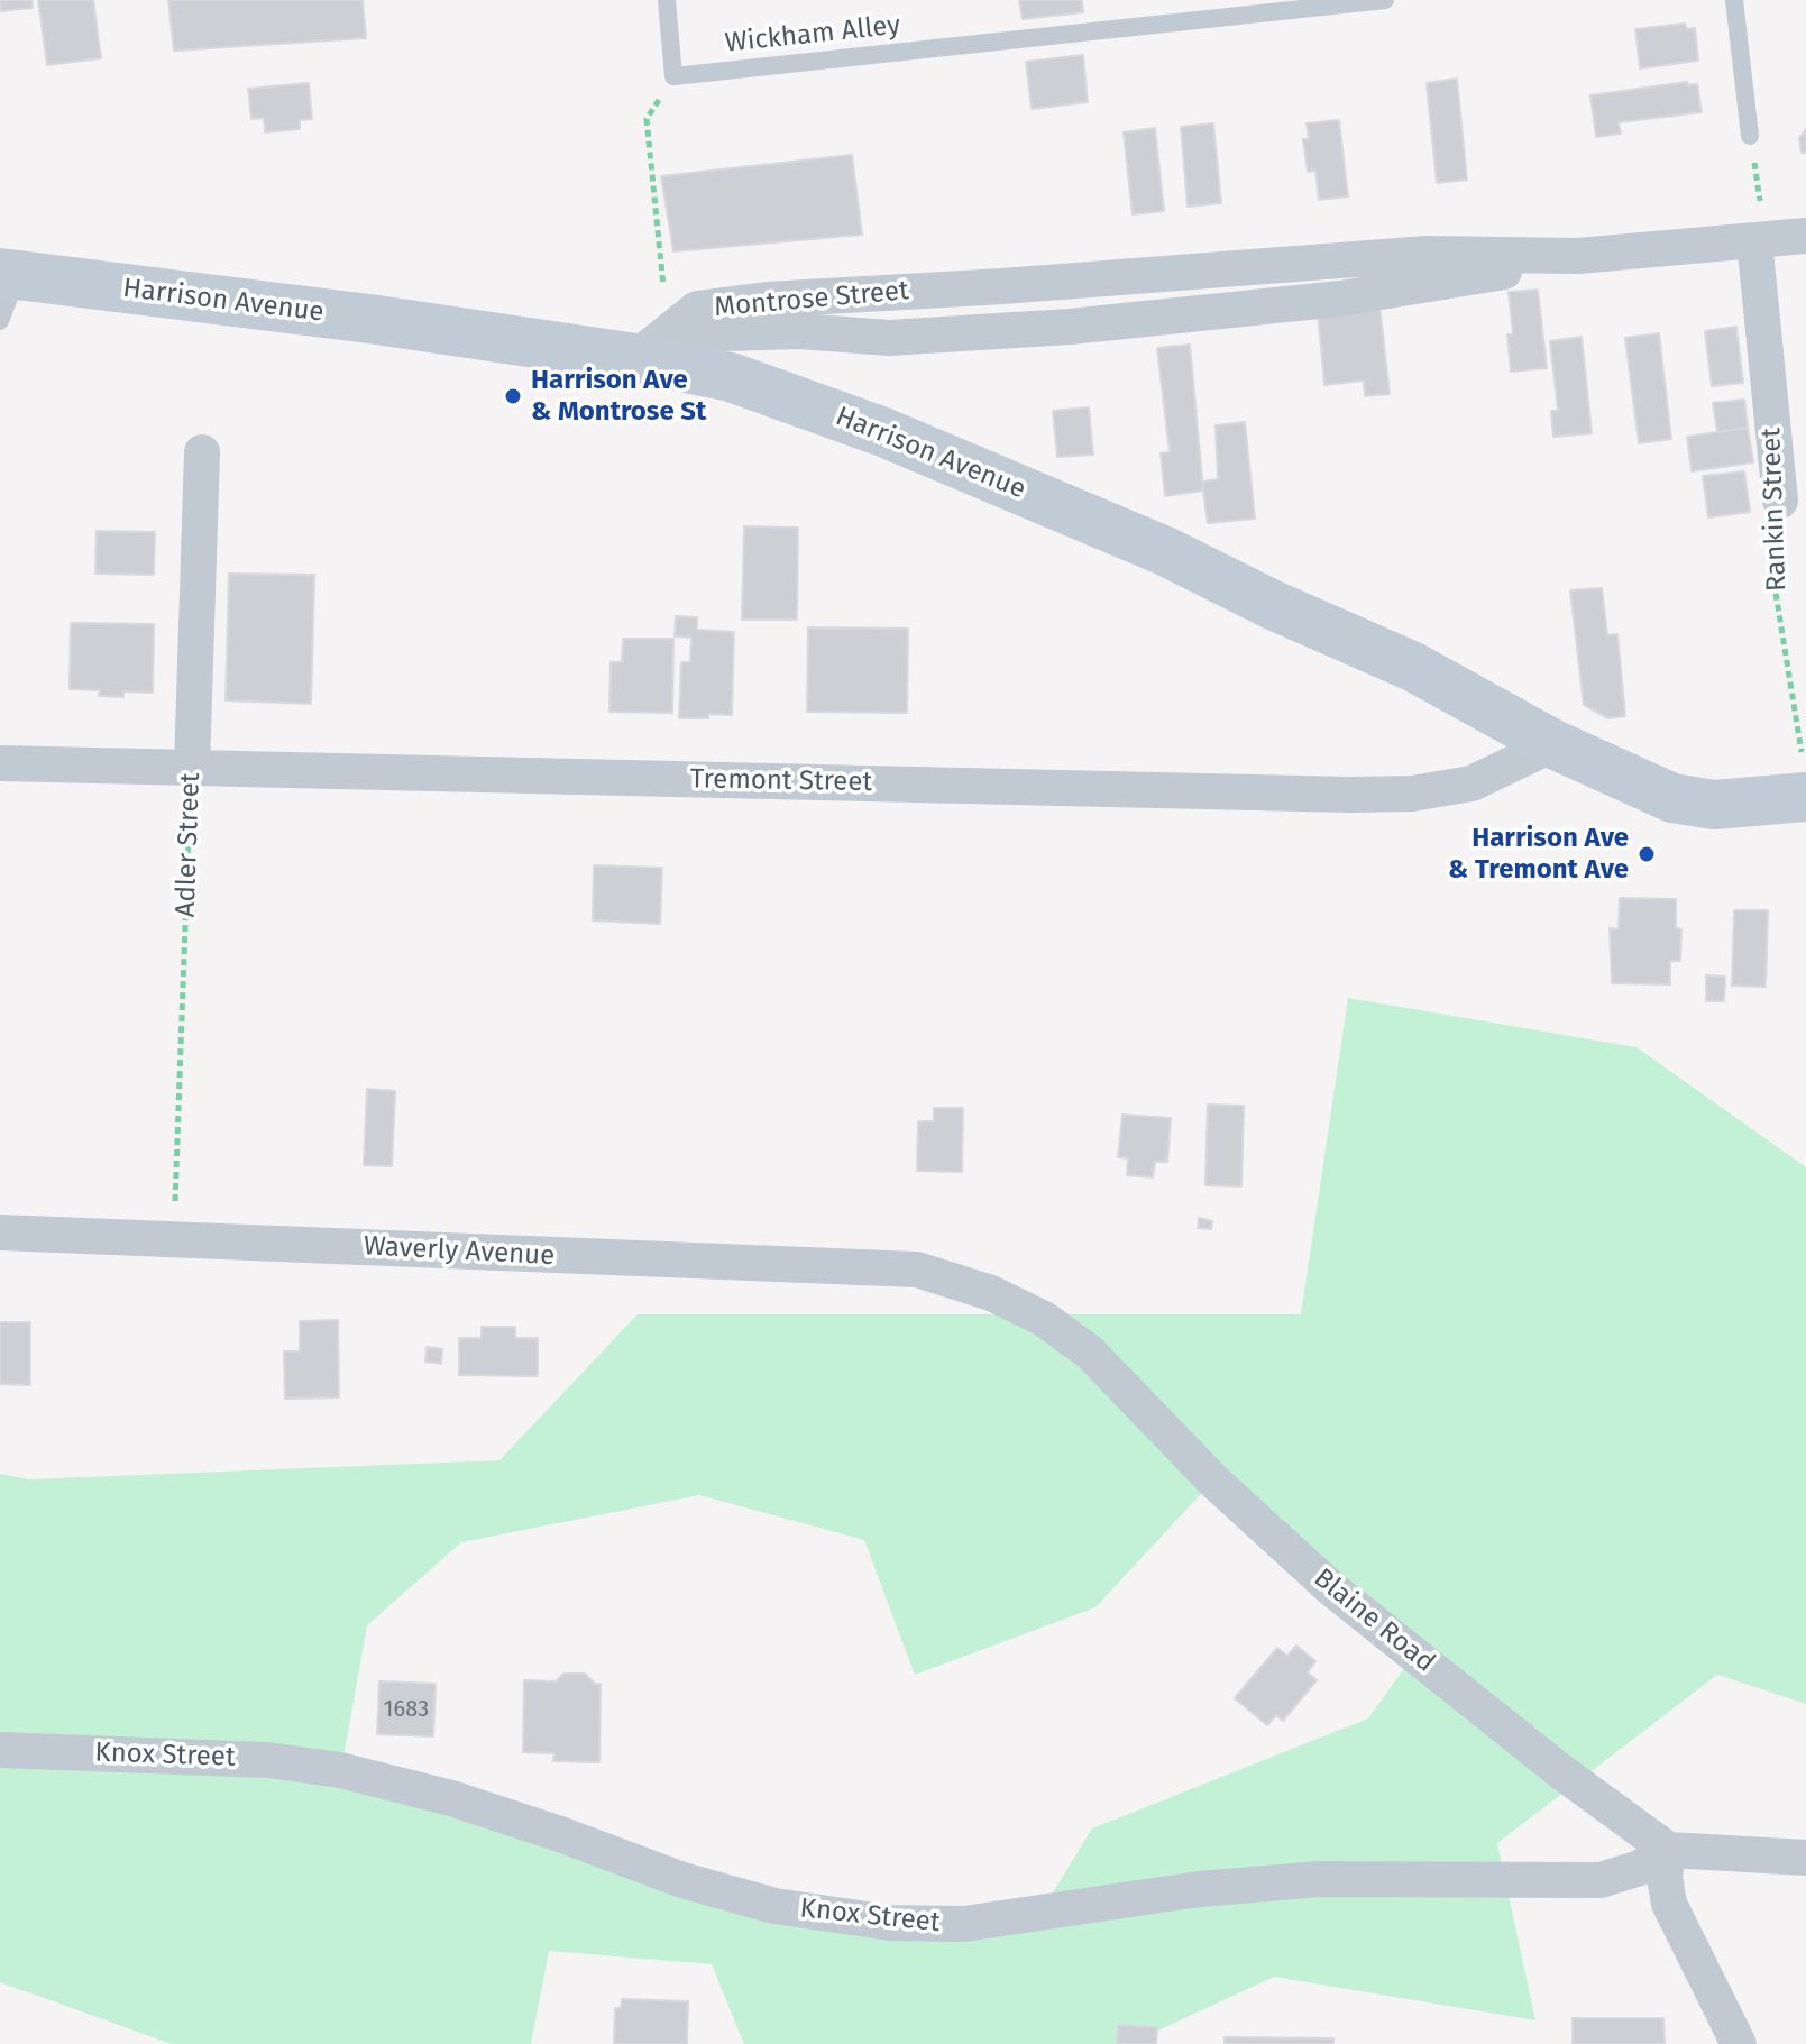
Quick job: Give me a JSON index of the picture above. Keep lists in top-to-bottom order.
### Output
{
  "streets": {
    "main road": ["Harrison Avenue"],
    "street": [
      "Montrose Street",
      "Rankin Street",
      "Tremont Street",
      "Adler Street",
      "Waverly Avenue",
      "Blaine Road",
      "Knox Street"
    ],
    "lane": ["Wickham Alley"]
  },
  "crossings": [
    ["Montrose Street", "Harrison Avenue"],
    ["Montrose Street", "Rankin Street"],
    ["Harrison Avenue", "Rankin Street"],
    ["Harrison Avenue", "Tremont Street"],
    ["Tremont Street", "Adler Street"],
    ["Adler Street", "Waverly Avenue"],
    ["Waverly Avenue", "Blaine Road"],
    ["Blaine Road", "Knox Street"]
  ],
  "places": ["Harrison Ave & Montrose St", "Harrison Ave & Tremont Ave"],
  "house_numbers": ["1683"]
}
